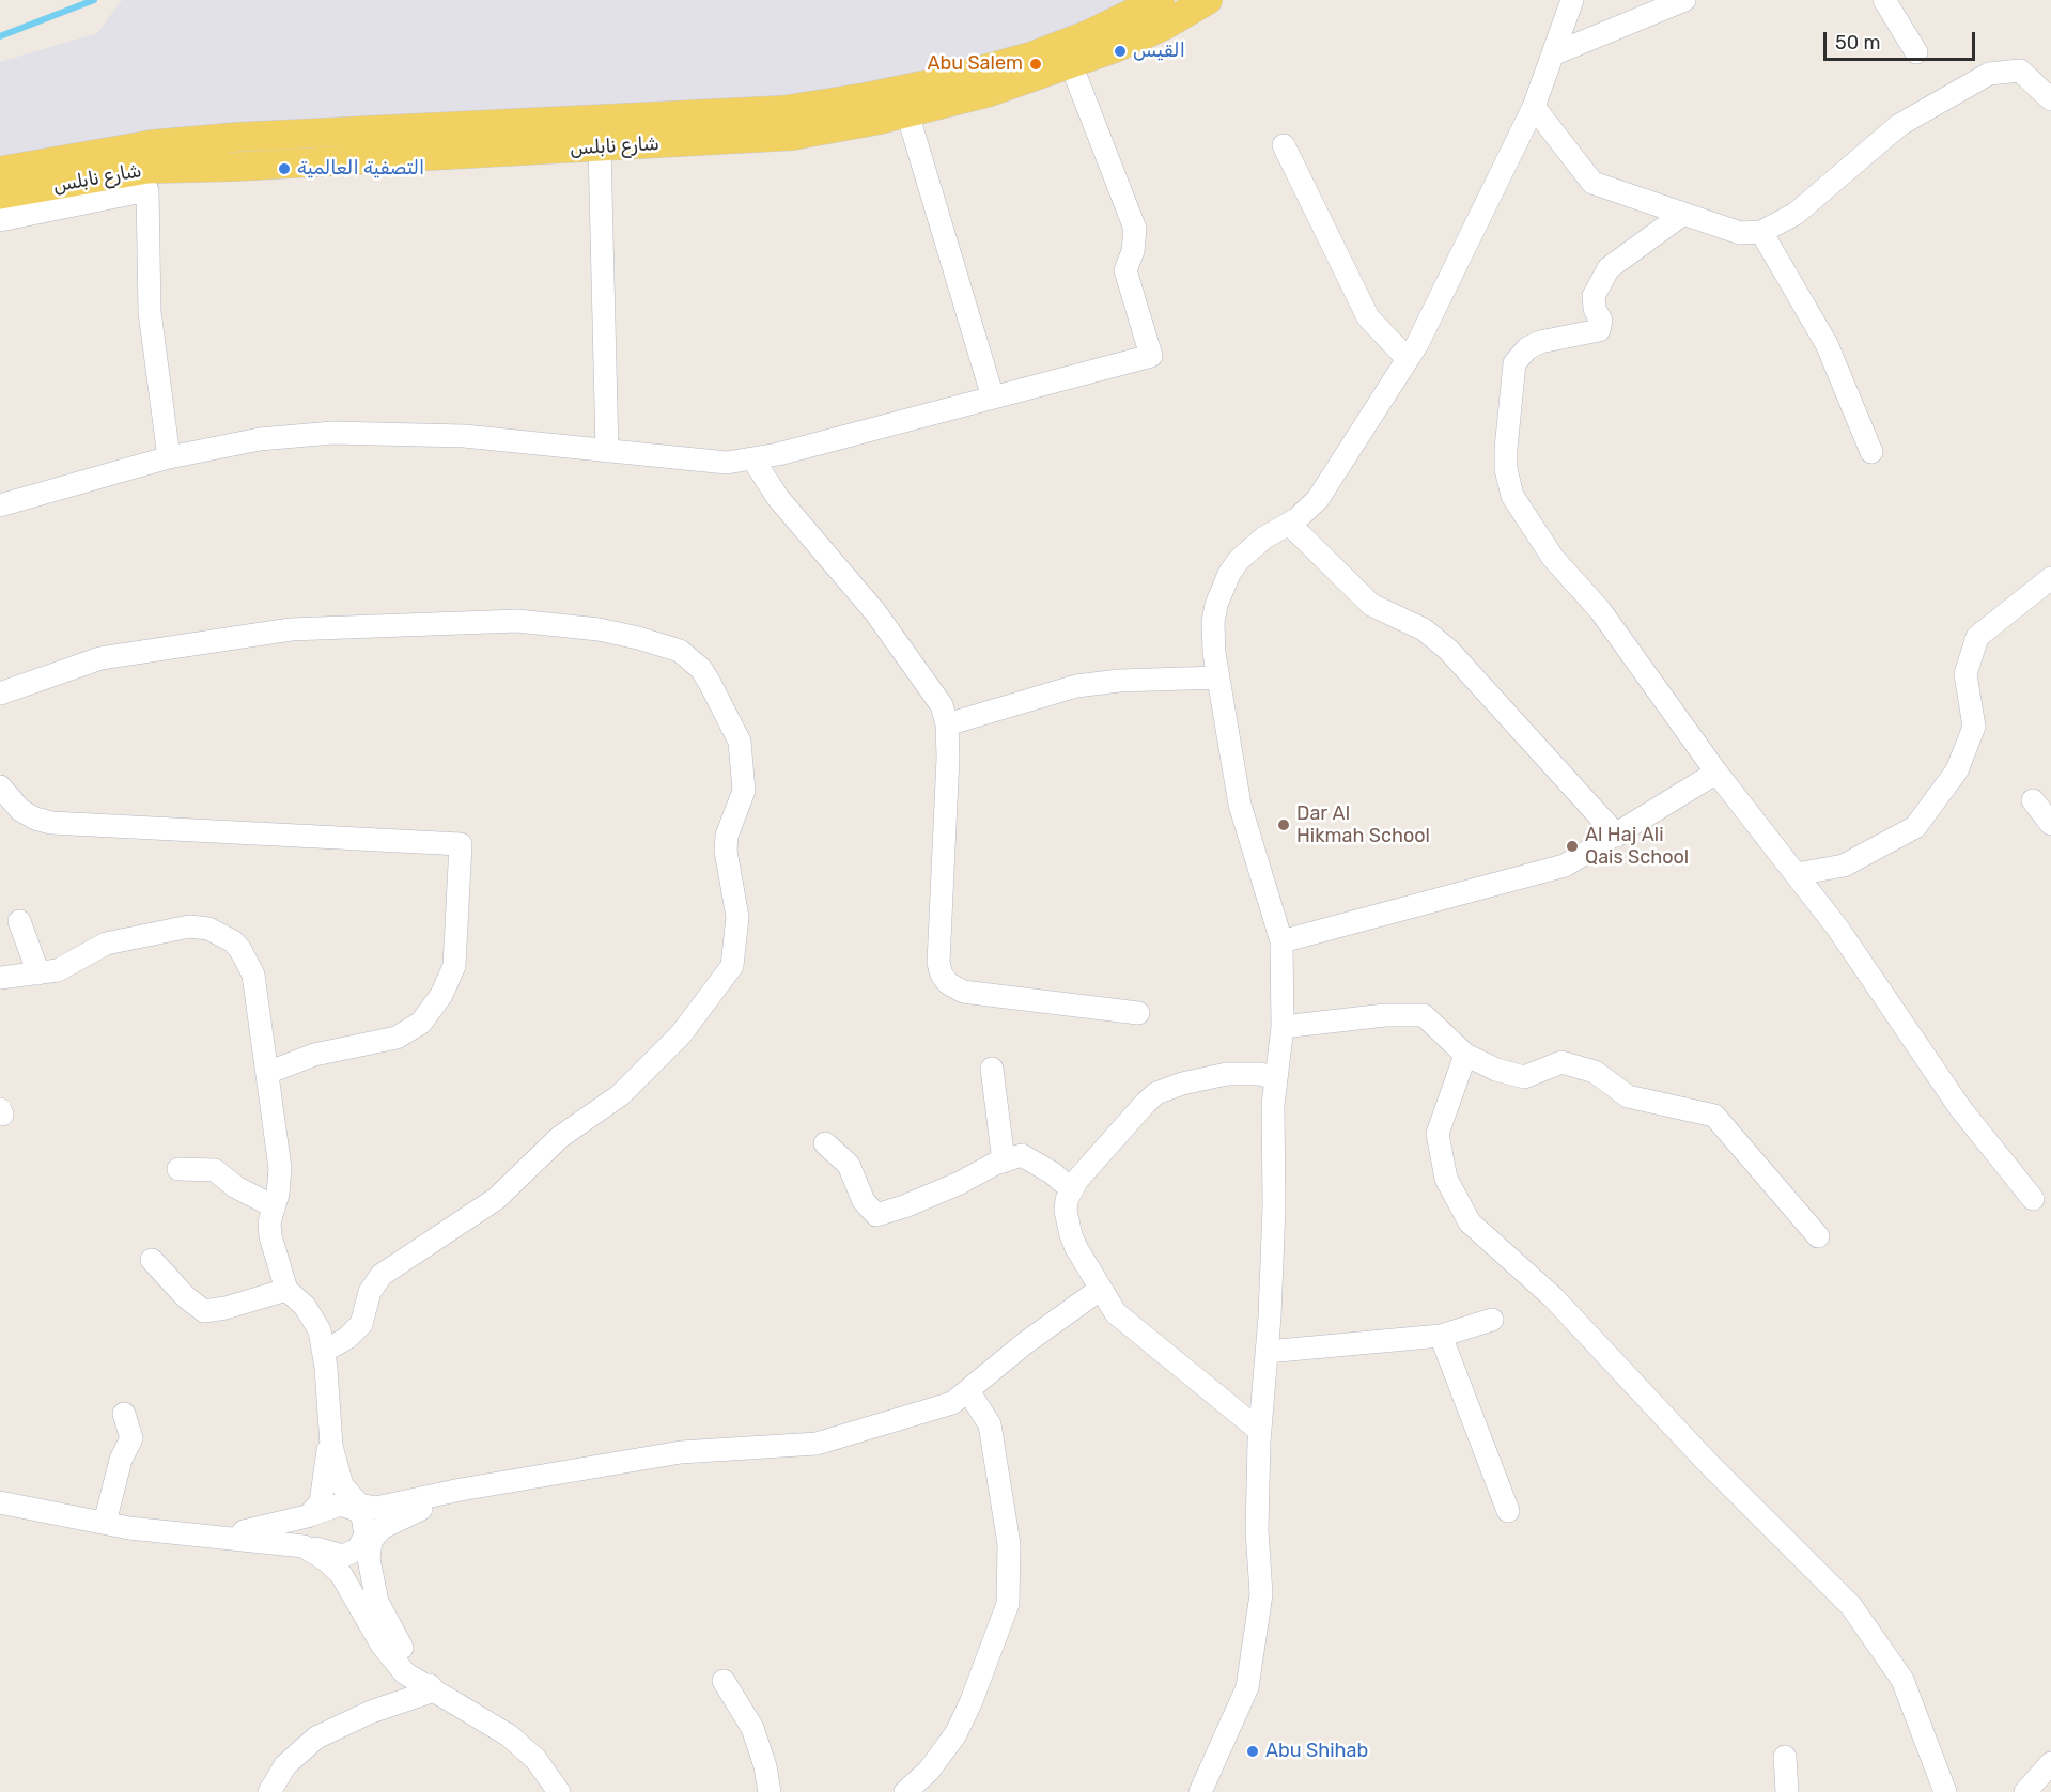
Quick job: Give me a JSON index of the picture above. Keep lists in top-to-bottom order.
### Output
{
  "streets": {
    "main road": ["شارع نابلس"]
  },
  "places": [
    "القيس",
    "Abu Salem",
    "التصفية العالمية",
    "Dar Al Hikmah School",
    "Al Haj Ali Qais School",
    "Abu Shihab"
  ],
  "scale_bar": "50 m"
}
